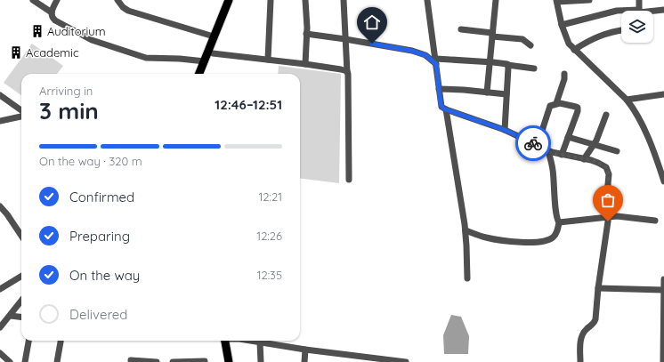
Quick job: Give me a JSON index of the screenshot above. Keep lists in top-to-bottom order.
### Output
{
  "places": {
    "building": ["Auditorium", "Academic"]
  },
  "page": {
    "heading": ["3 min", "Arriving in", "12:46–12:51"],
    "bar": "On the way · 320 m",
    "list": [
      ["Confirmed", "12:21"],
      ["Preparing", "12:26"],
      ["On the way", "12:35"],
      "Delivered"
    ]
  }
}
